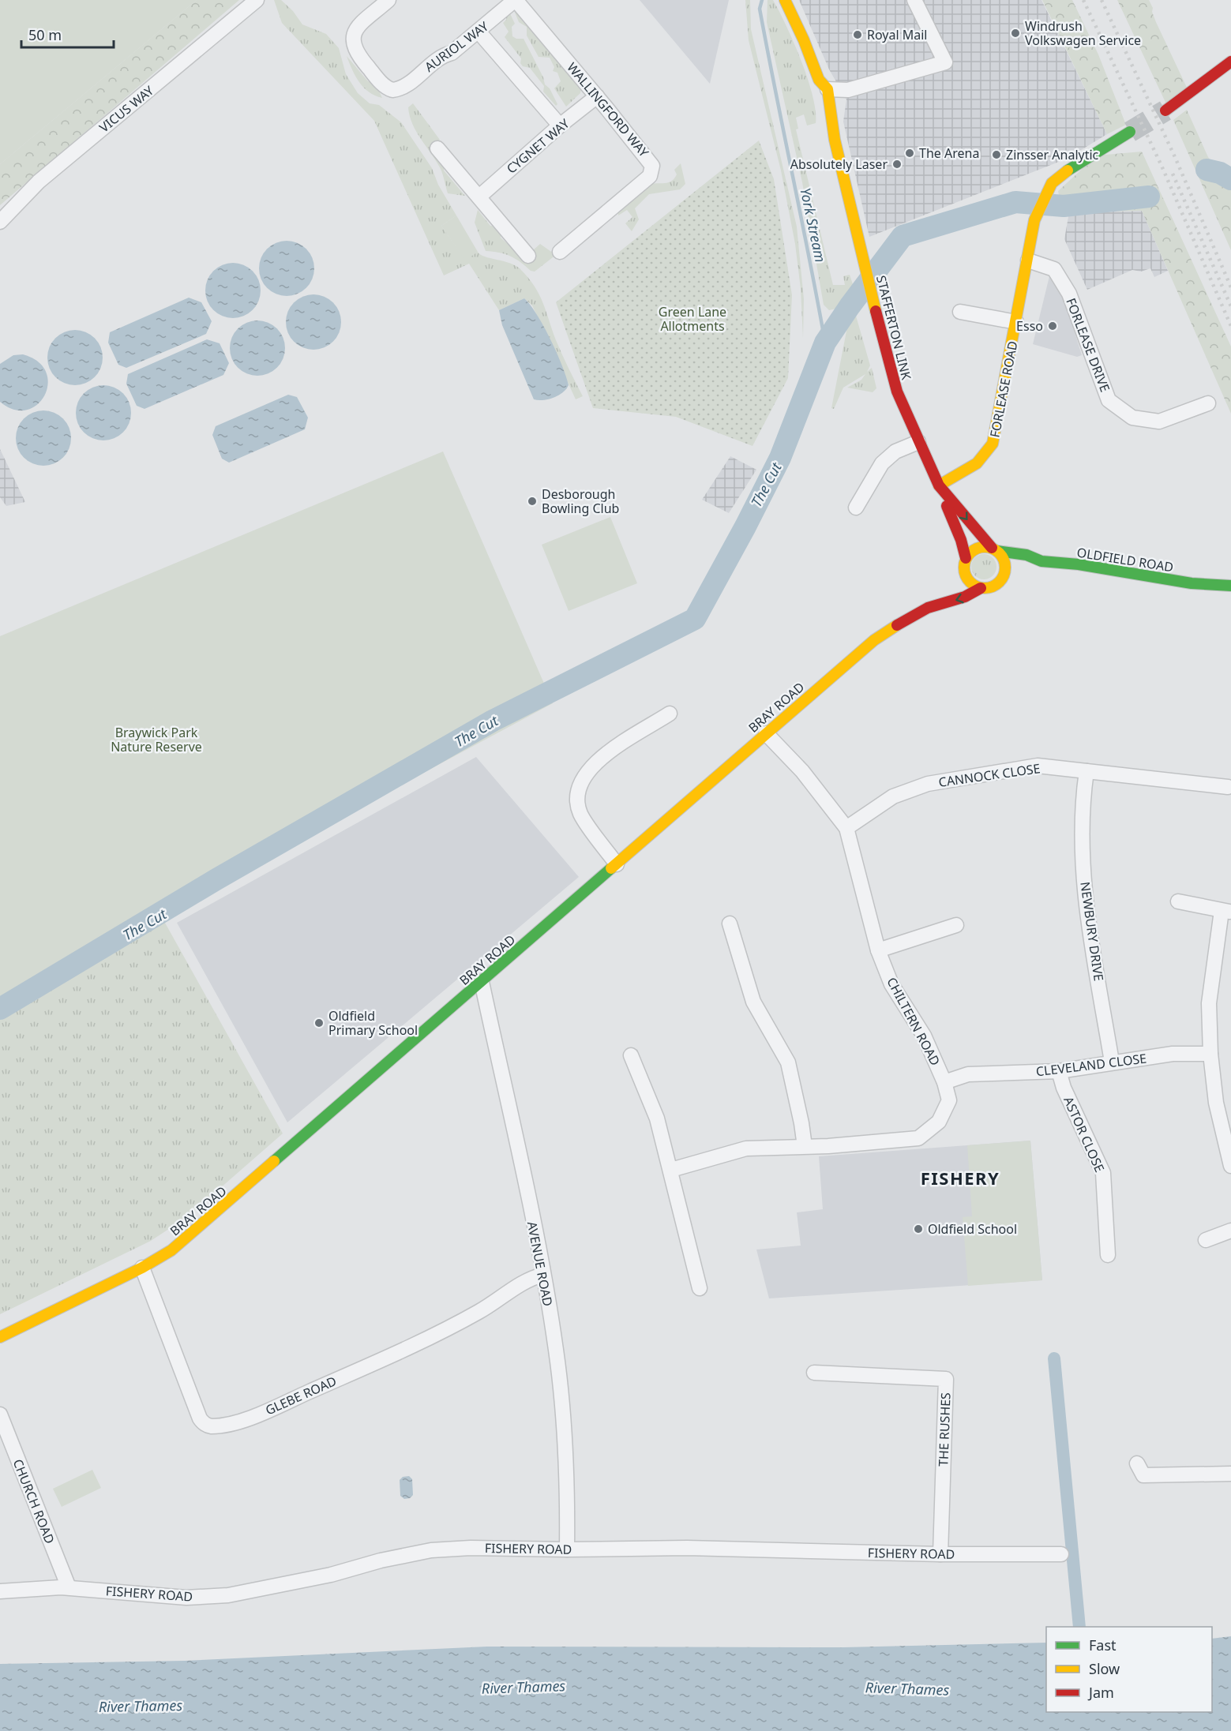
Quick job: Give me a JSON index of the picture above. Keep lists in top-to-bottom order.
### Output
{
  "streets": {
    "main road": [
      "STAFFERTON LINK",
      "FORLEASE ROAD",
      "OLDFIELD ROAD",
      "BRAY ROAD"
    ],
    "street": [
      "AURIOL WAY",
      "VICUS WAY",
      "WALLINGFORD WAY",
      "CYGNET WAY",
      "FORLEASE DRIVE",
      "CANNOCK CLOSE",
      "NEWBURY DRIVE",
      "CHILTERN ROAD",
      "CLEVELAND CLOSE",
      "ASTOR CLOSE",
      "AVENUE ROAD",
      "GLEBE ROAD",
      "THE RUSHES",
      "CHURCH ROAD",
      "FISHERY ROAD"
    ]
  },
  "crossings": [
    ["AURIOL WAY", "WALLINGFORD WAY"],
    ["WALLINGFORD WAY", "CYGNET WAY"],
    ["STAFFERTON LINK", "FORLEASE ROAD"],
    ["STAFFERTON LINK", "OLDFIELD ROAD"],
    ["STAFFERTON LINK", "BRAY ROAD"],
    ["FORLEASE DRIVE", "FORLEASE ROAD"],
    ["OLDFIELD ROAD", "BRAY ROAD"],
    ["BRAY ROAD", "CHILTERN ROAD"],
    ["BRAY ROAD", "AVENUE ROAD"],
    ["BRAY ROAD", "GLEBE ROAD"],
    ["CANNOCK CLOSE", "NEWBURY DRIVE"],
    ["CANNOCK CLOSE", "CHILTERN ROAD"],
    ["NEWBURY DRIVE", "CLEVELAND CLOSE"],
    ["CHILTERN ROAD", "CLEVELAND CLOSE"],
    ["CLEVELAND CLOSE", "ASTOR CLOSE"],
    ["AVENUE ROAD", "GLEBE ROAD"],
    ["AVENUE ROAD", "FISHERY ROAD"],
    ["THE RUSHES", "FISHERY ROAD"],
    ["CHURCH ROAD", "FISHERY ROAD"]
  ],
  "districts": ["FISHERY"],
  "water": ["York Stream", "The Cut", "River Thames"],
  "parks": ["Green Lane Allotments", "Braywick Park Nature Reserve"],
  "places": [
    "Windrush Volkswagen Service",
    "Royal Mail",
    "The Arena",
    "Zinsser Analytic",
    "Absolutely Laser",
    "Esso",
    "Desborough Bowling Club",
    "Oldfield Primary School",
    "Oldfield School"
  ],
  "legend": ["Fast", "Slow", "Jam"],
  "scale_bar": "50 m"
}
